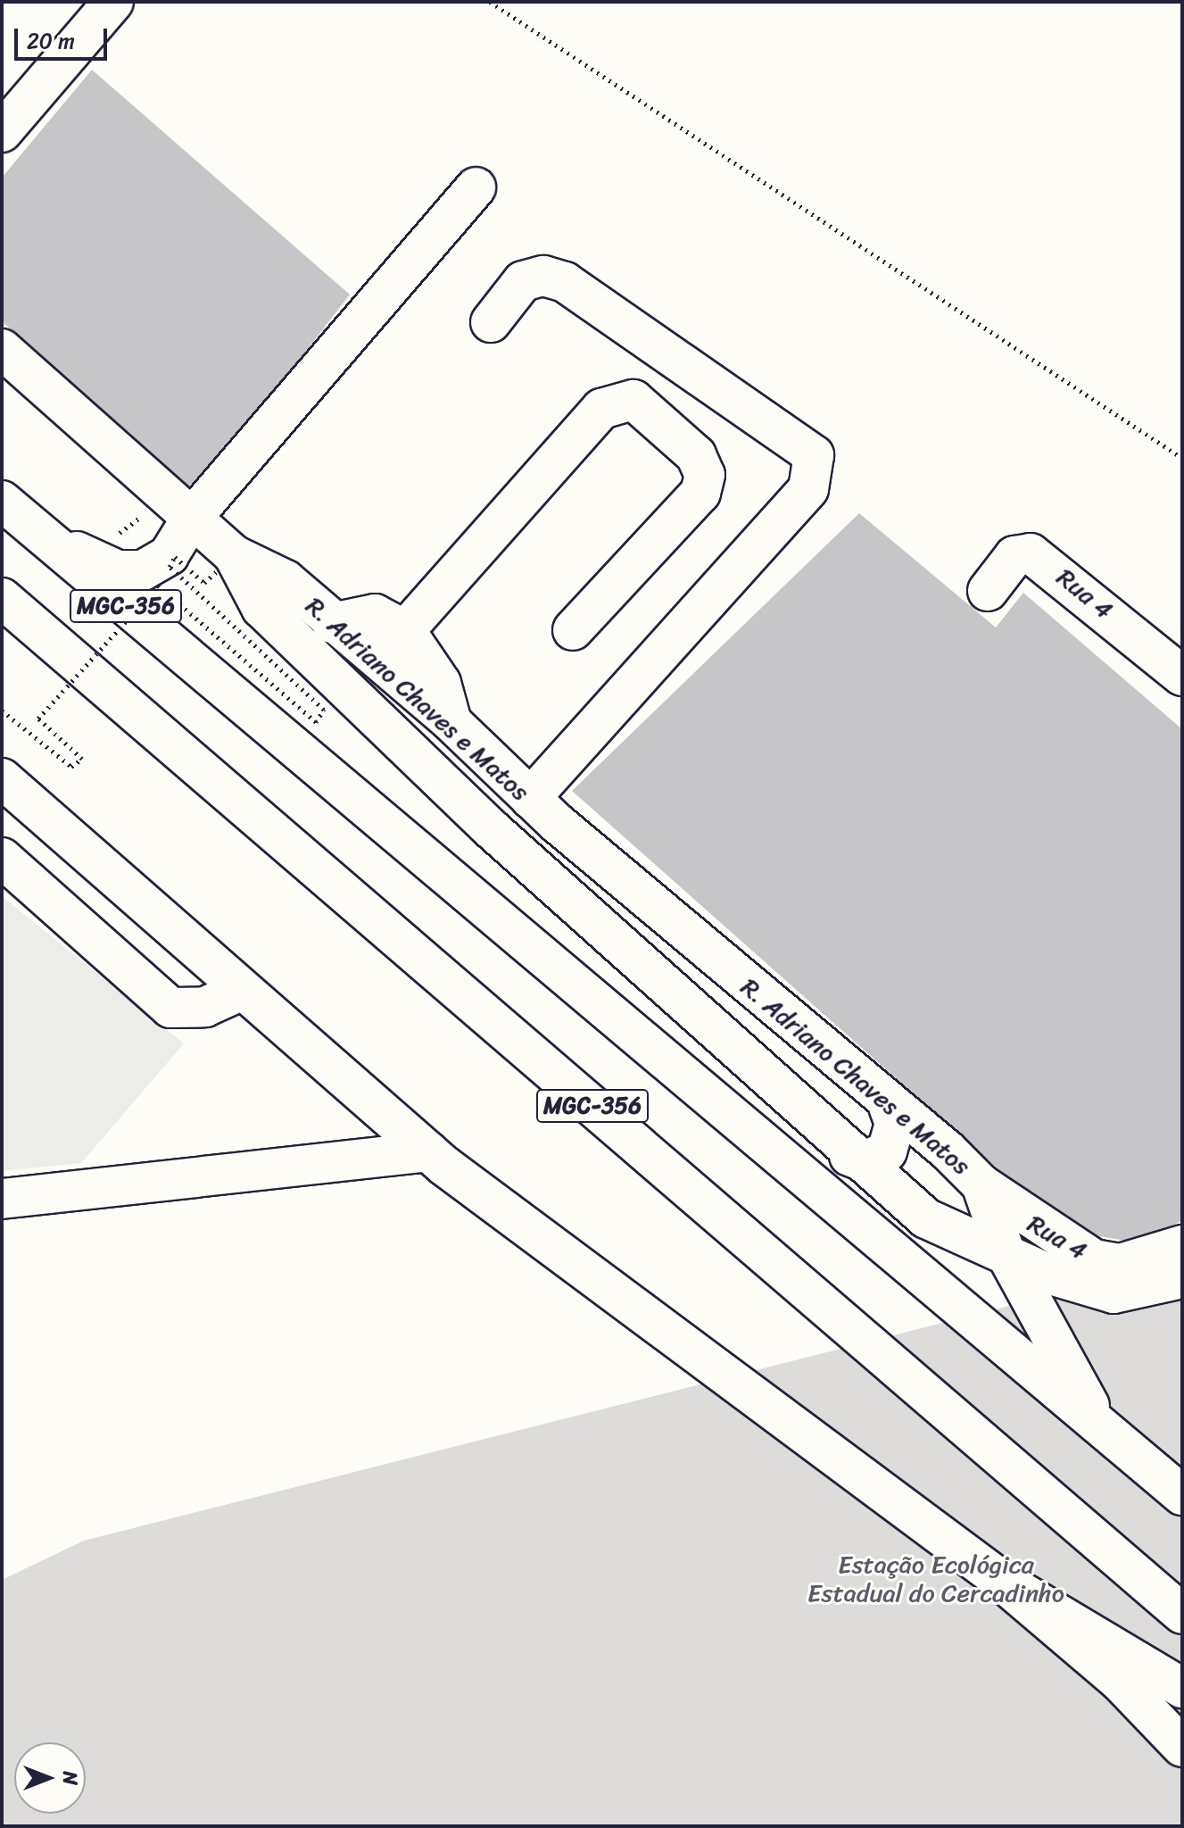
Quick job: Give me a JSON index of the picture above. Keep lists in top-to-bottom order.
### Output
{
  "streets": {
    "main road": ["Rua 4", "MGC-356", "R. Adriano Chaves e Matos"]
  },
  "crossings": [
    ["Rua 4", "R. Adriano Chaves e Matos"]
  ],
  "parks": ["Estação Ecológica Estadual do Cercadinho"],
  "scale_bar": "20 m",
  "north": "right"
}
